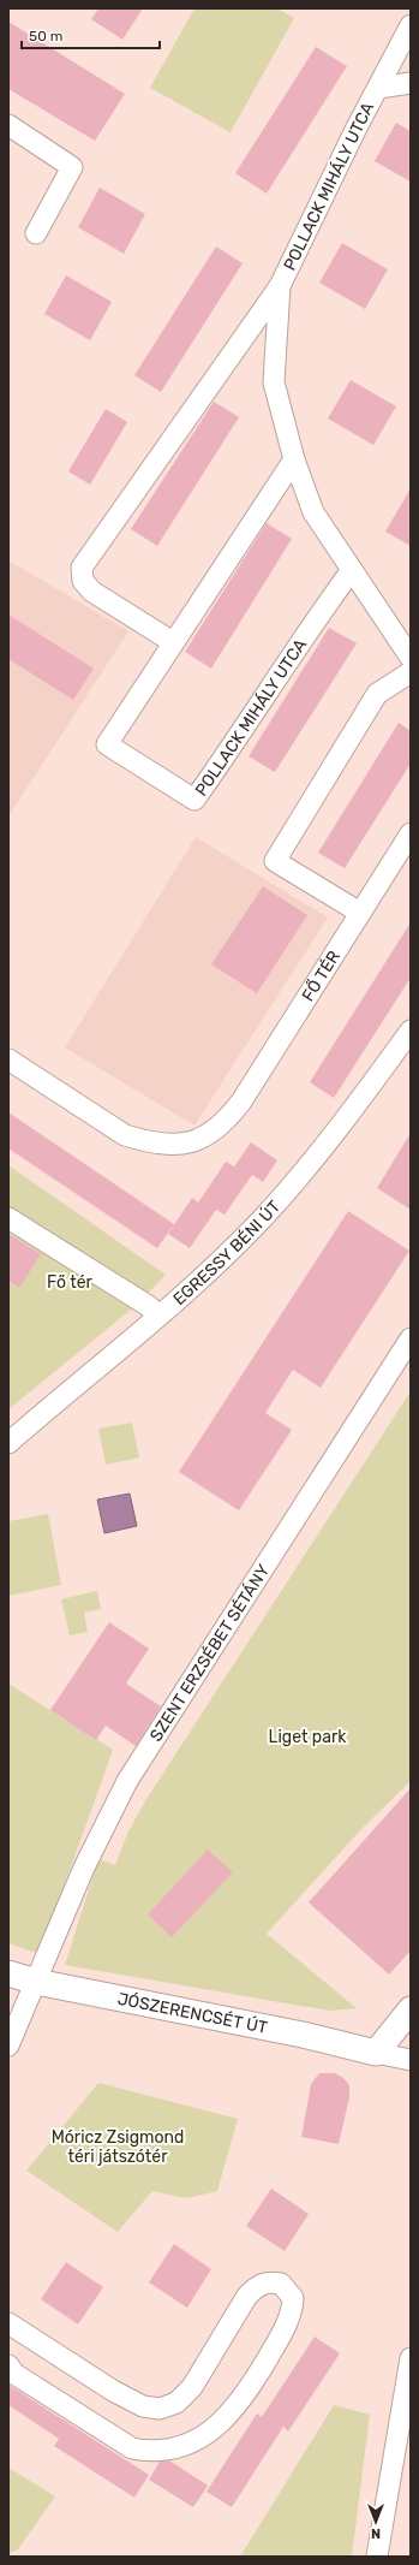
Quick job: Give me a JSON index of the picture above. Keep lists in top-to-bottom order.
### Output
{
  "streets": {
    "street": [
      "POLLACK MIHÁLY UTCA",
      "FŐ TÉR",
      "EGRESSY BÉNI ÚT",
      "SZENT ERZSÉBET SÉTÁNY",
      "JÓSZERENCSÉT ÚT"
    ]
  },
  "crossings": [
    ["SZENT ERZSÉBET SÉTÁNY", "JÓSZERENCSÉT ÚT"]
  ],
  "parks": ["Fő tér", "Liget park", "Móricz Zsigmond téri játszótér"],
  "scale_bar": "50 m",
  "north": "bottom"
}
